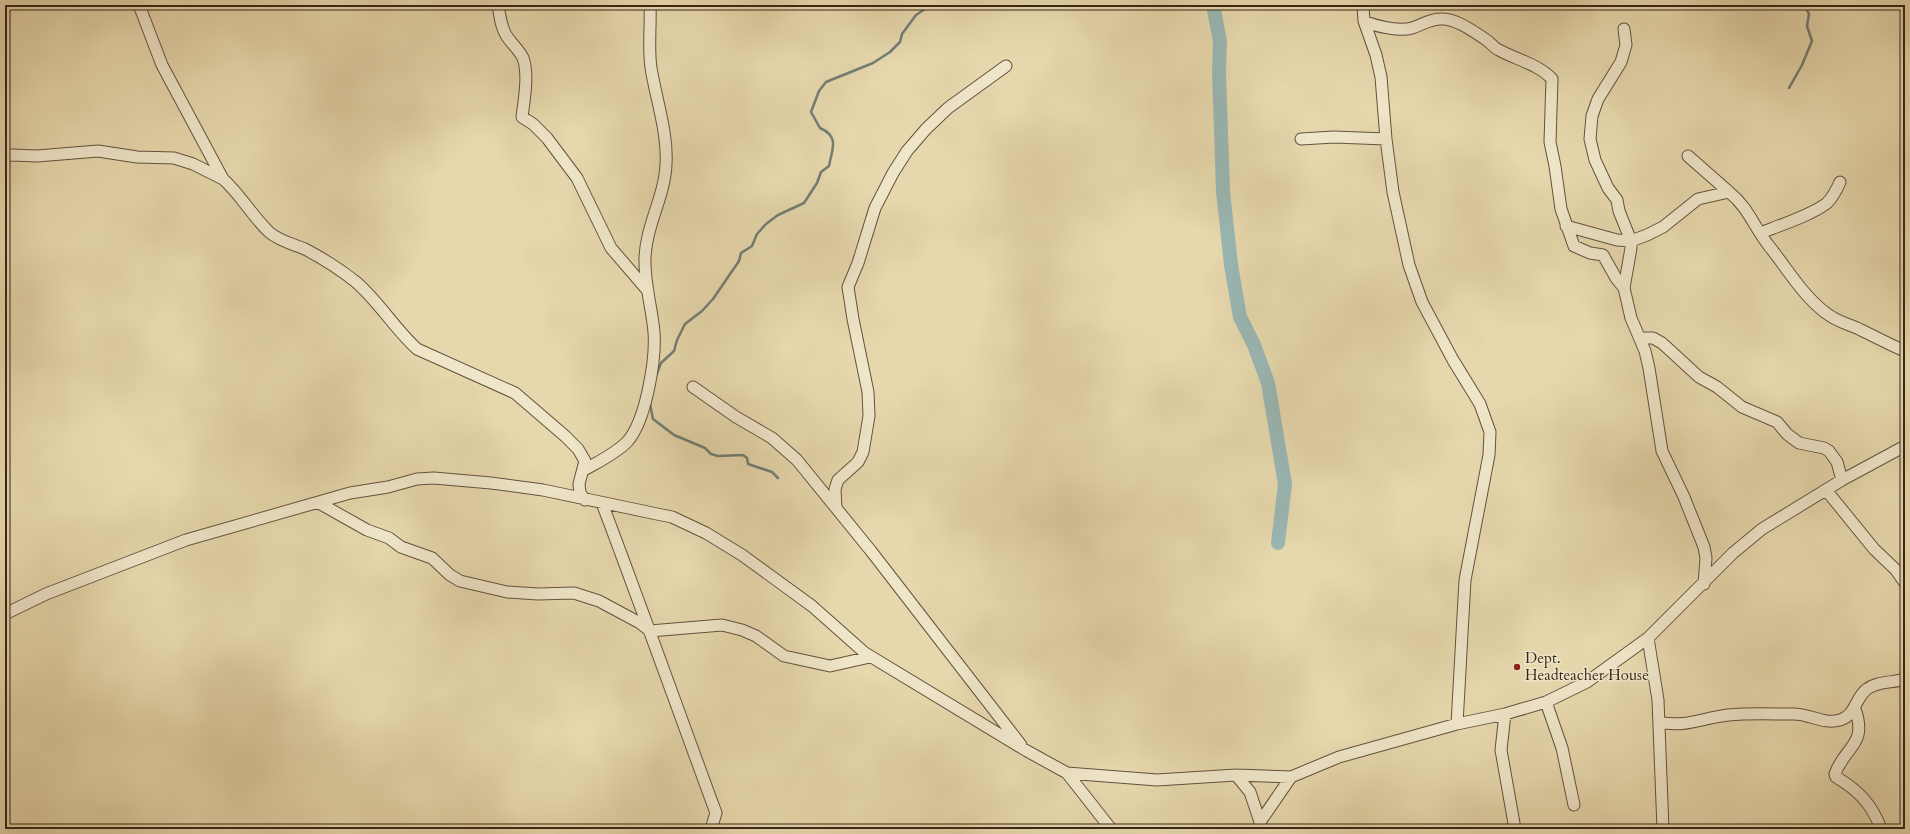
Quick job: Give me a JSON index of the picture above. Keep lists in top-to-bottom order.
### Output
{
  "places": ["Dept. Headteacher House"]
}
